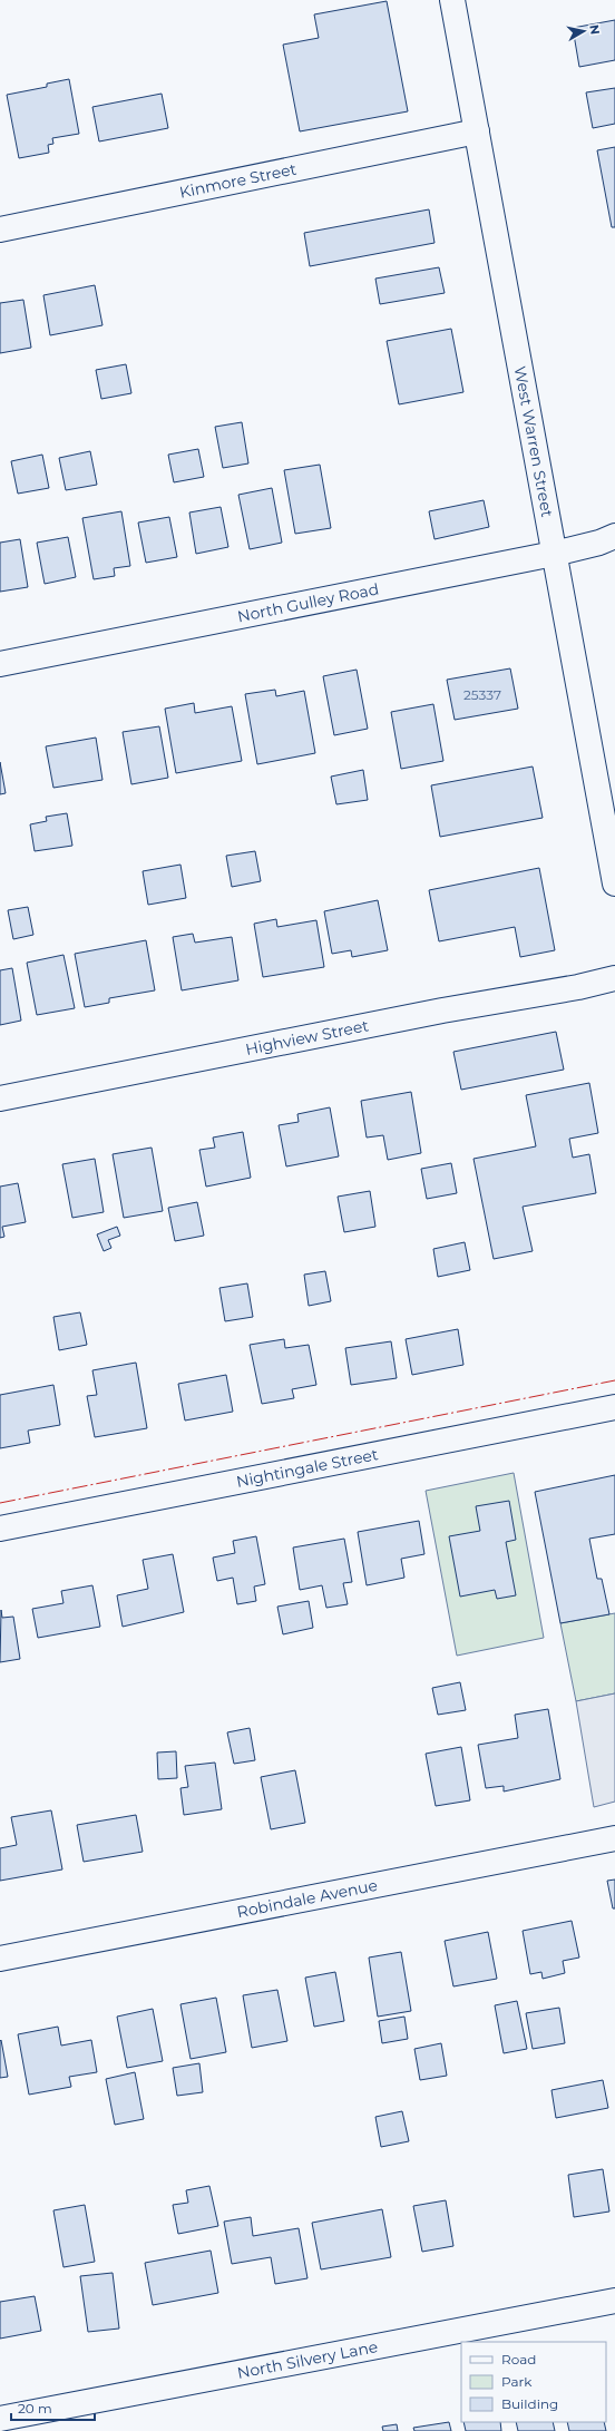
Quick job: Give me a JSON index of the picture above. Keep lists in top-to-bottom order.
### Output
{
  "streets": {
    "street": [
      "Kinmore Street",
      "West Warren Street",
      "North Gulley Road",
      "Highview Street",
      "Nightingale Street",
      "Robindale Avenue",
      "North Silvery Lane"
    ]
  },
  "crossings": [
    ["Kinmore Street", "West Warren Street"],
    ["West Warren Street", "North Gulley Road"]
  ],
  "house_numbers": ["25337"],
  "legend": ["Road", "Park", "Building"],
  "scale_bar": "20 m",
  "north": "right"
}
